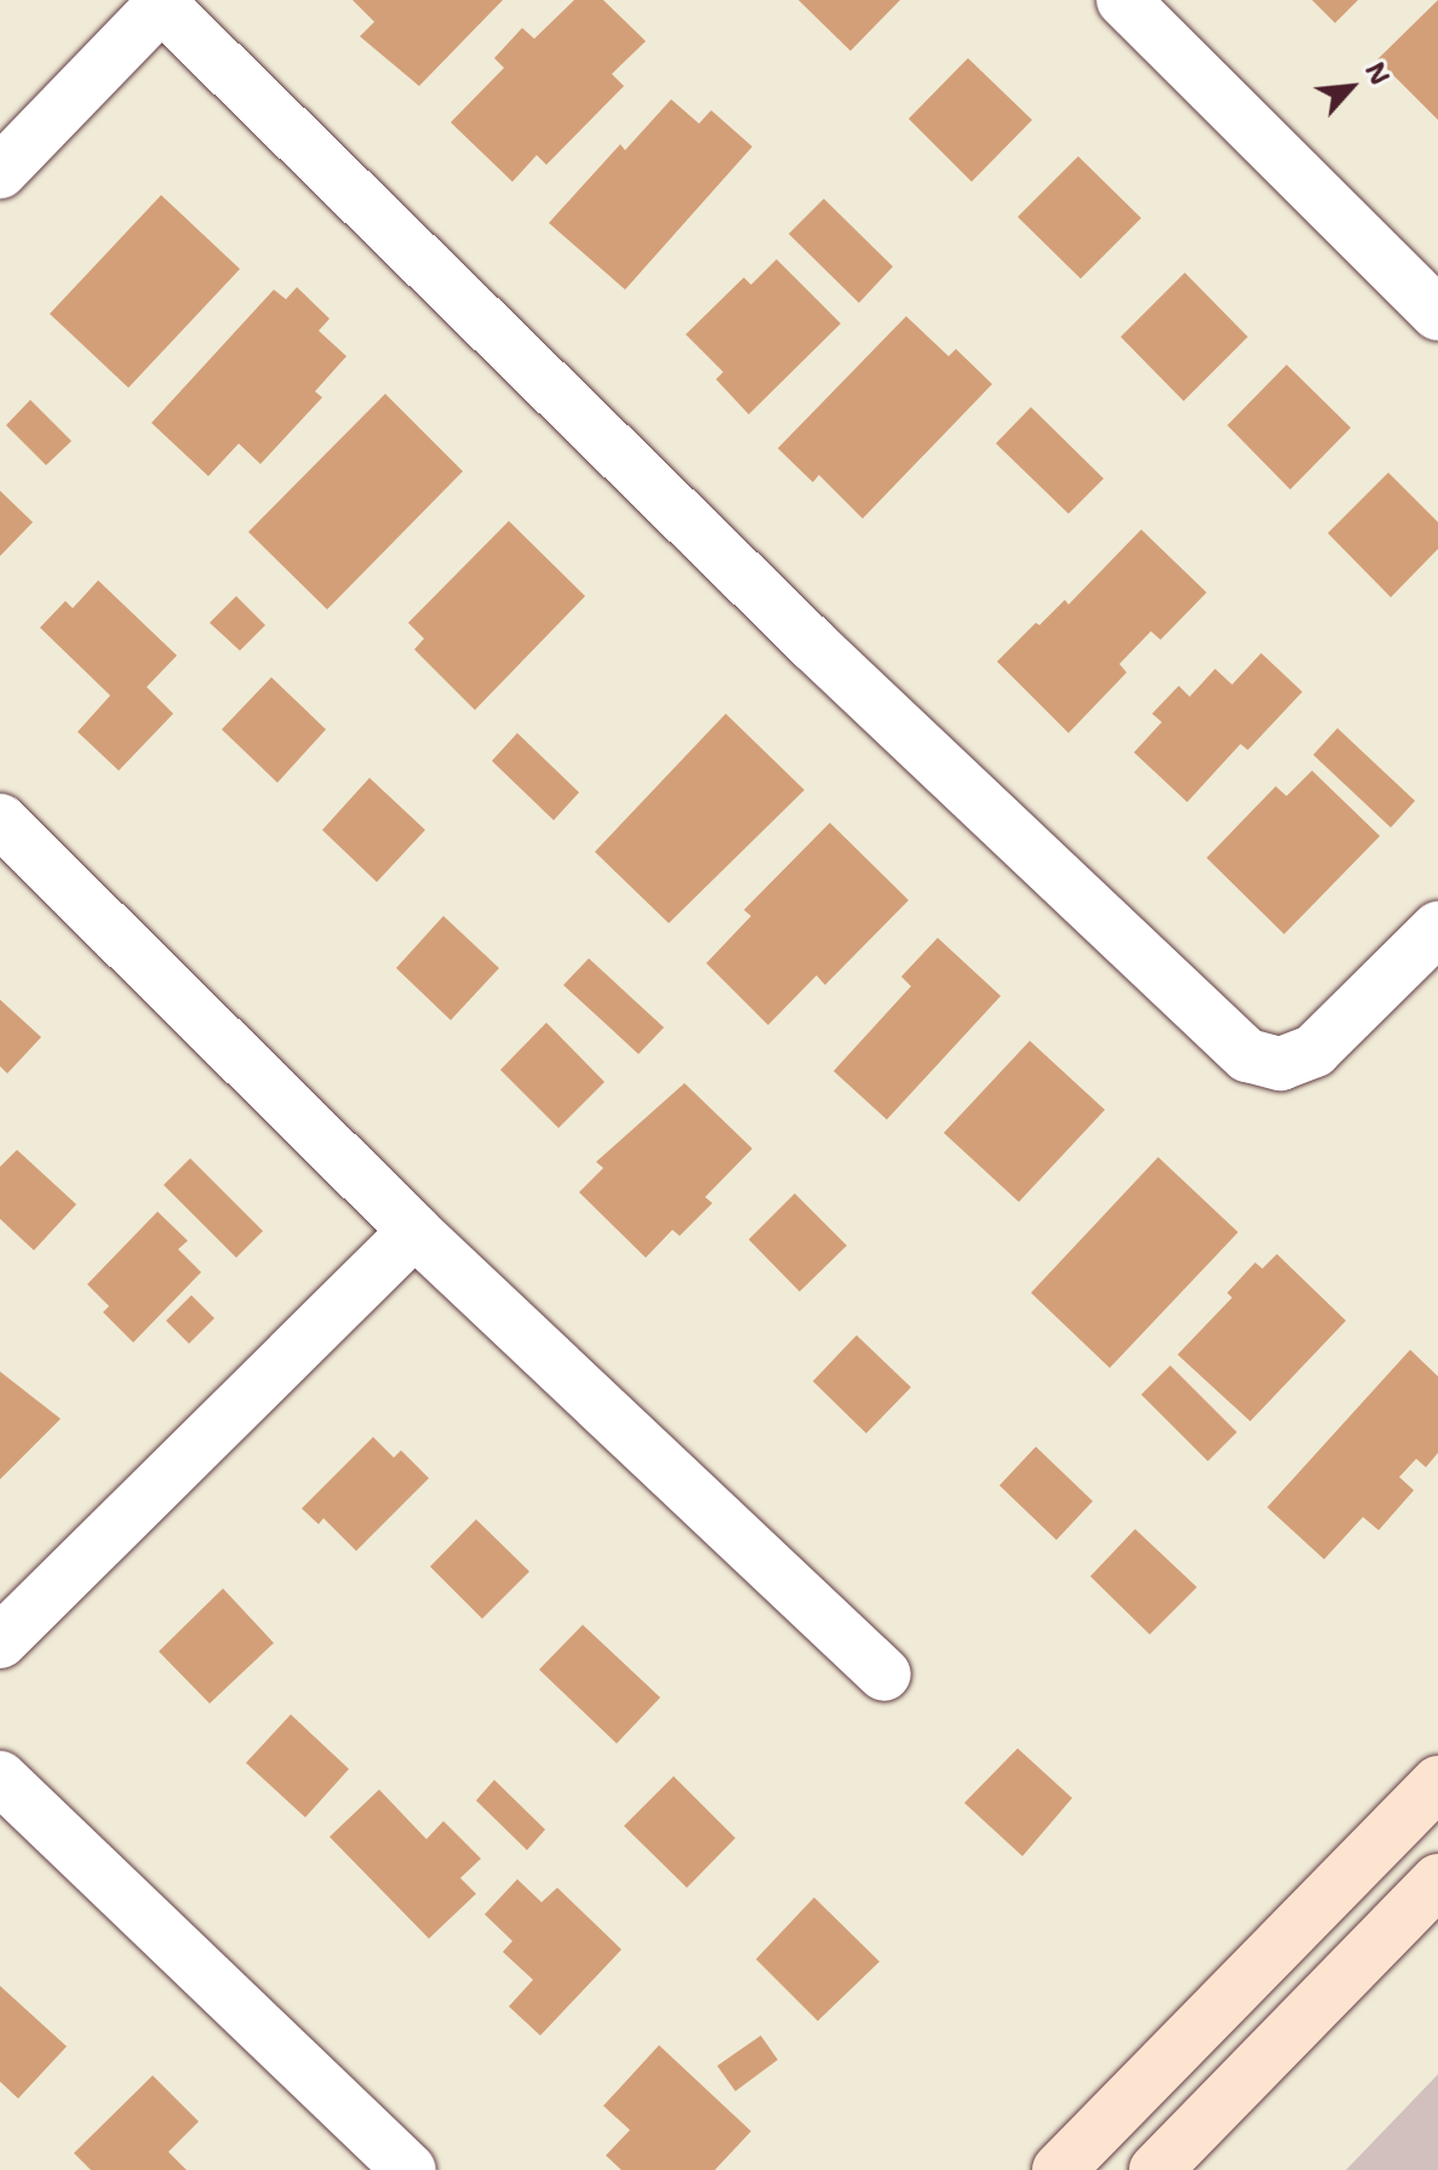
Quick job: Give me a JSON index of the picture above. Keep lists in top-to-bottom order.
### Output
{
  "north": "top right"
}
